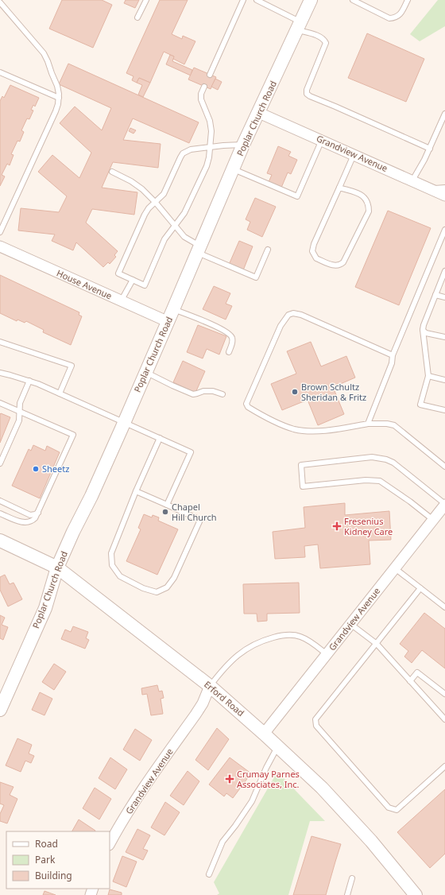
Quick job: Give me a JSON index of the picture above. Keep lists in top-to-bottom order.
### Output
{
  "streets": {
    "street": [
      "Poplar Church Road",
      "Grandview Avenue",
      "House Avenue",
      "Erford Road"
    ]
  },
  "crossings": [
    ["Poplar Church Road", "Grandview Avenue"],
    ["Poplar Church Road", "House Avenue"],
    ["Poplar Church Road", "Erford Road"],
    ["Grandview Avenue", "Erford Road"]
  ],
  "places": {
    "other": ["Brown Schultz Sheridan & Fritz", "Sheetz", "Chapel Hill Church"],
    "health": ["Fresenius Kidney Care", "Crumay Parnes Associates, Inc."]
  },
  "legend": ["Road", "Park", "Building"]
}
